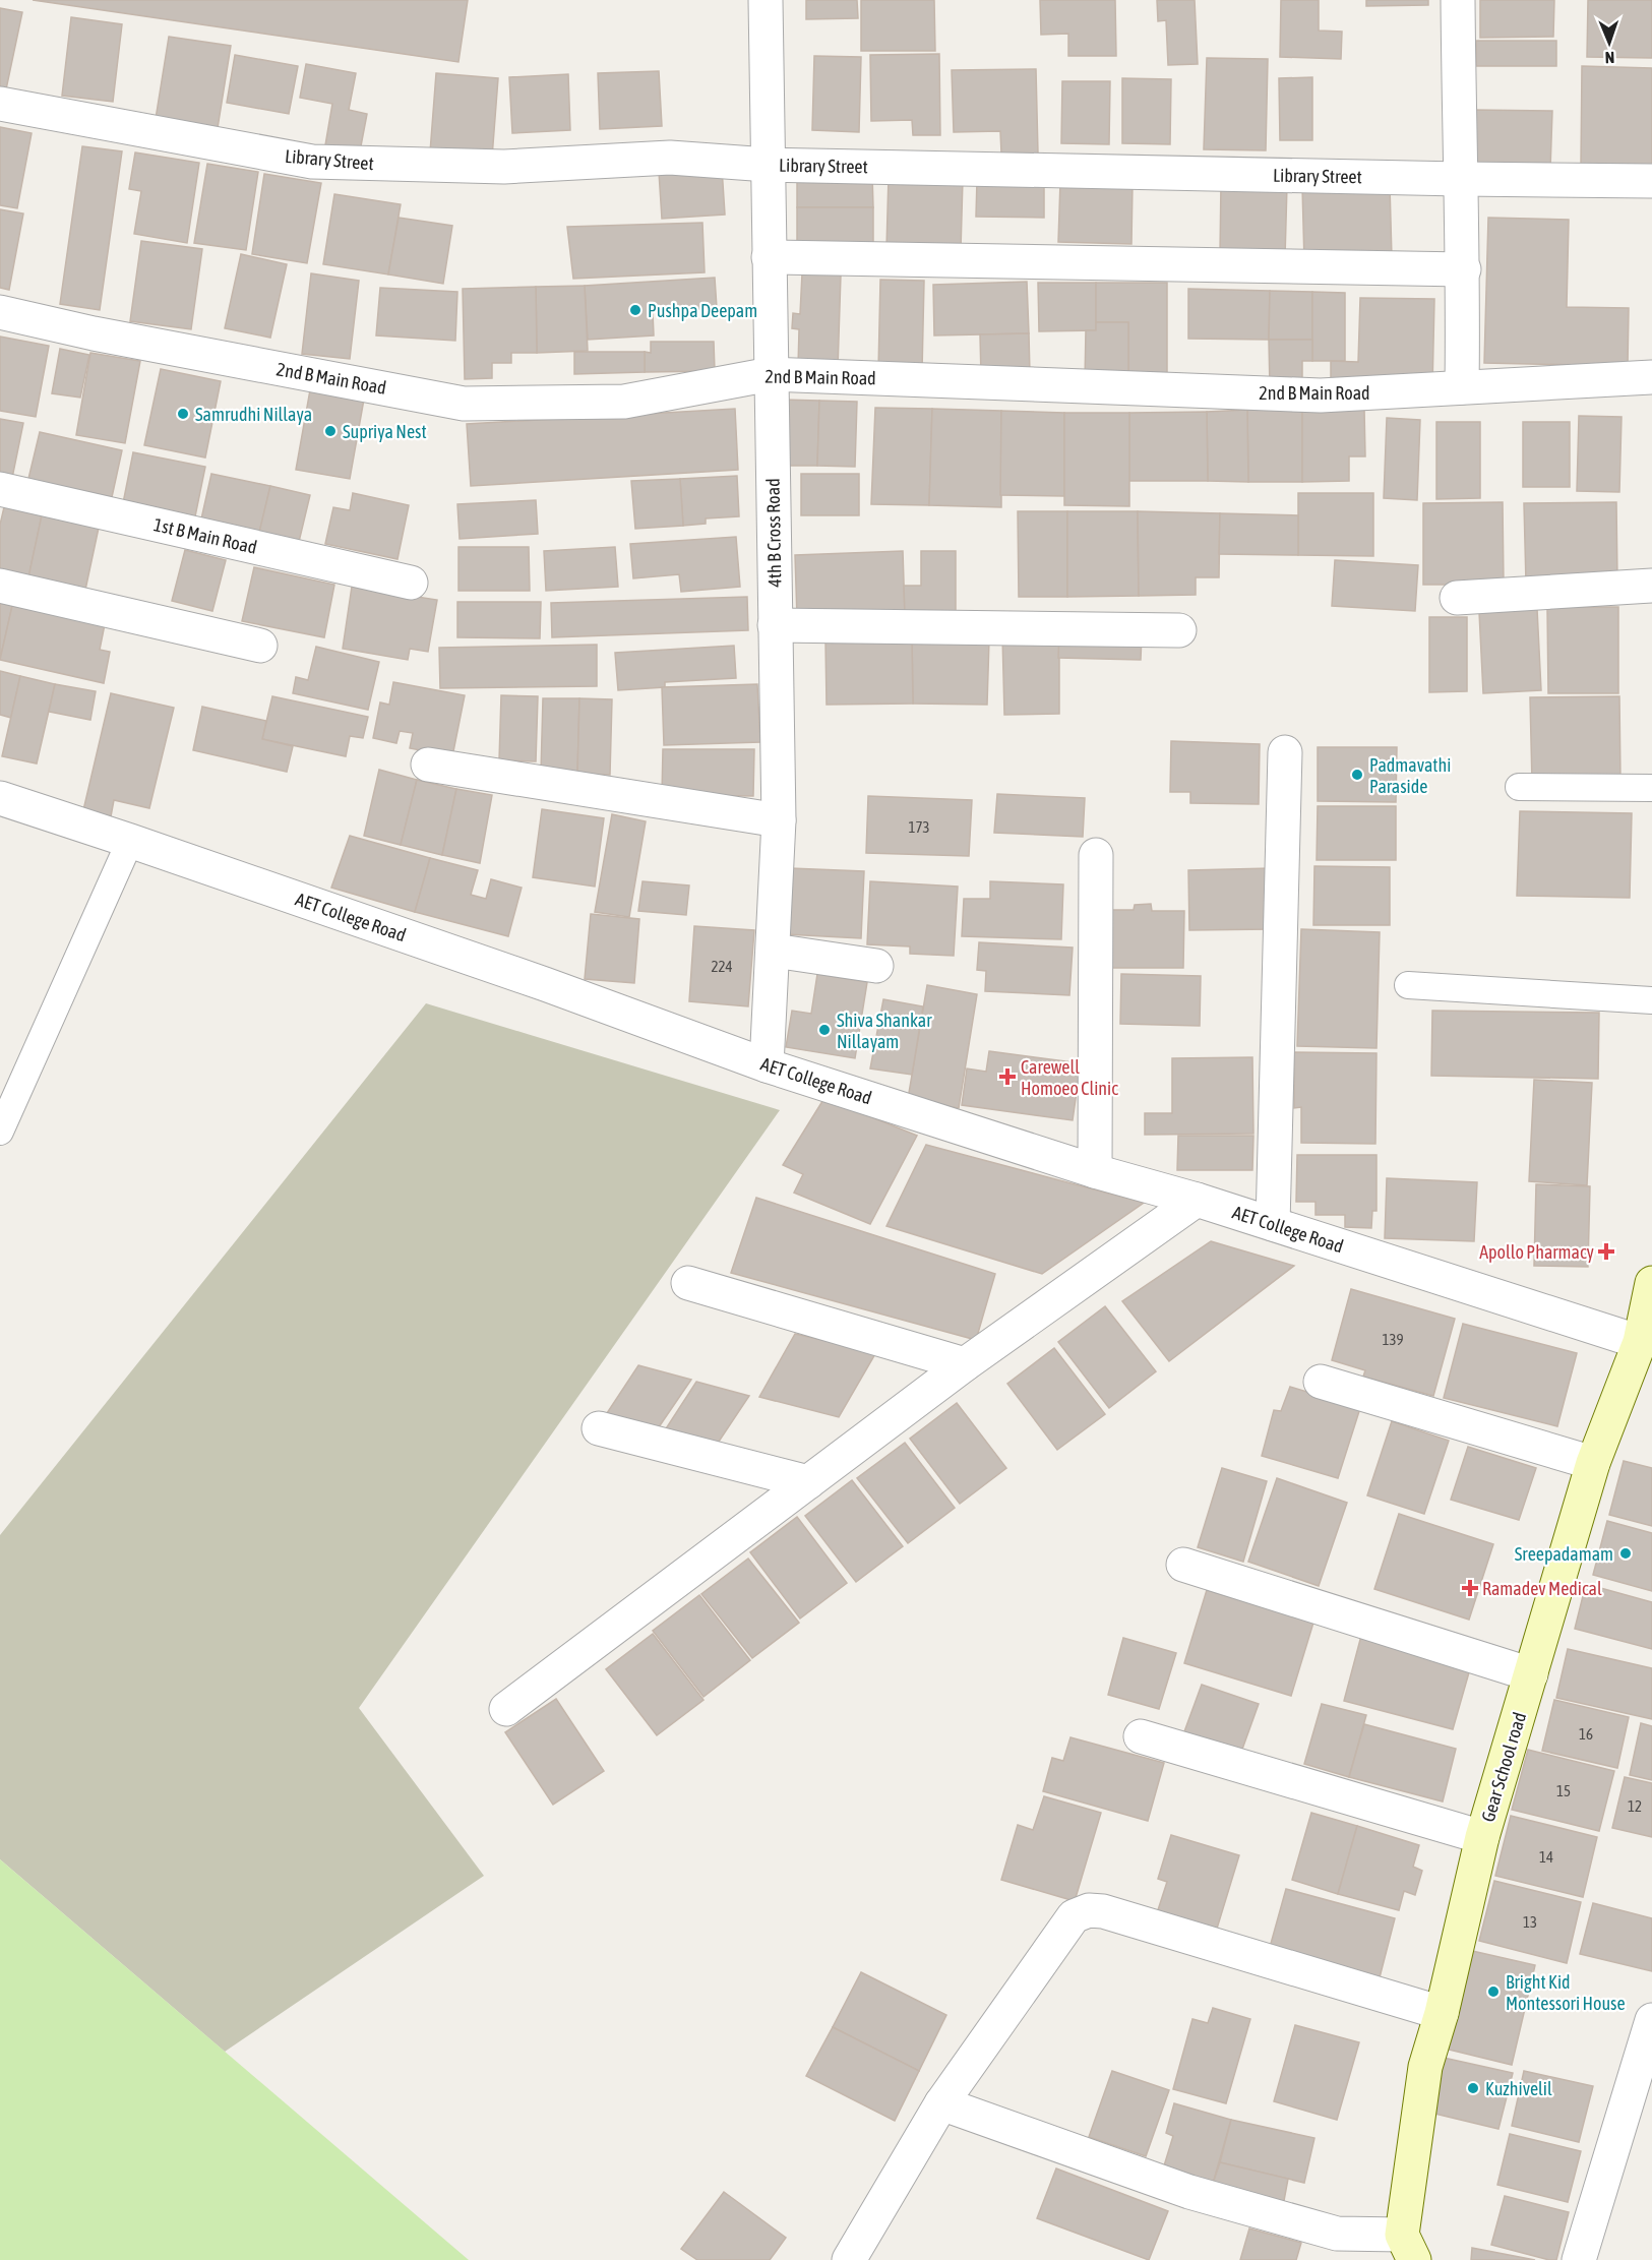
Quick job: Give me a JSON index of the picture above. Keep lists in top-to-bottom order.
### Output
{
  "streets": {
    "main road": ["Gear School road"],
    "street": [
      "Library Street",
      "2nd B Main Road",
      "4th B Cross Road",
      "1st B Main Road",
      "AET College Road"
    ]
  },
  "crossings": [
    ["Library Street", "4th B Cross Road"],
    ["2nd B Main Road", "4th B Cross Road"],
    ["4th B Cross Road", "AET College Road"],
    ["AET College Road", "Gear School road"]
  ],
  "places": {
    "other": [
      "Pushpa Deepam",
      "Samrudhi Nillaya",
      "Supriya Nest",
      "Padmavathi Paraside",
      "Shiva Shankar Nillayam",
      "Sreepadamam",
      "Bright Kid Montessori House",
      "Kuzhivelil"
    ],
    "health": ["Carewell Homoeo Clinic", "Apollo Pharmacy", "Ramadev Medical"]
  },
  "house_numbers": [
    "173",
    "224",
    "139",
    "16",
    "15",
    "12",
    "14",
    "13"
  ],
  "north": "bottom"
}
